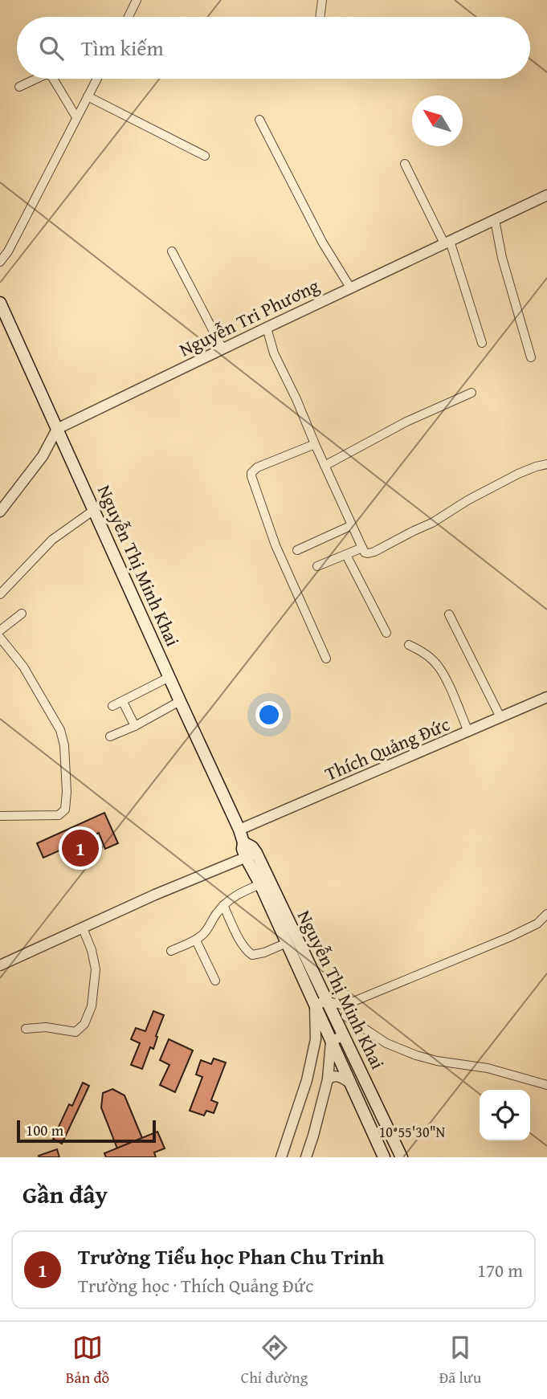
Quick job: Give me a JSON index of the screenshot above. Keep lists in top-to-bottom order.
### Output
{
  "streets": {
    "main road": ["Nguyễn Thị Minh Khai"],
    "street": ["Nguyễn Tri Phương", "Thích Quảng Đức"]
  },
  "crossings": [
    ["Nguyễn Tri Phương", "Nguyễn Thị Minh Khai"],
    ["Nguyễn Thị Minh Khai", "Thích Quảng Đức"]
  ],
  "scale_bar": "100 m",
  "north": "top left",
  "page": {
    "search": "Tìm kiếm",
    "pins": "1",
    "scale": "100 m",
    "heading": "Gần đây",
    "list": [
      {
        "mark": "1",
        "name": "Trường Tiểu học Phan Chu Trinh",
        "note": "Trường học · Thích Quảng Đức",
        "value": "170 m"
      }
    ],
    "nav": ["Bản đồ", "Chỉ đường", "Đã lưu"]
  },
  "coordinates": ["10°55'30\"N"]
}
